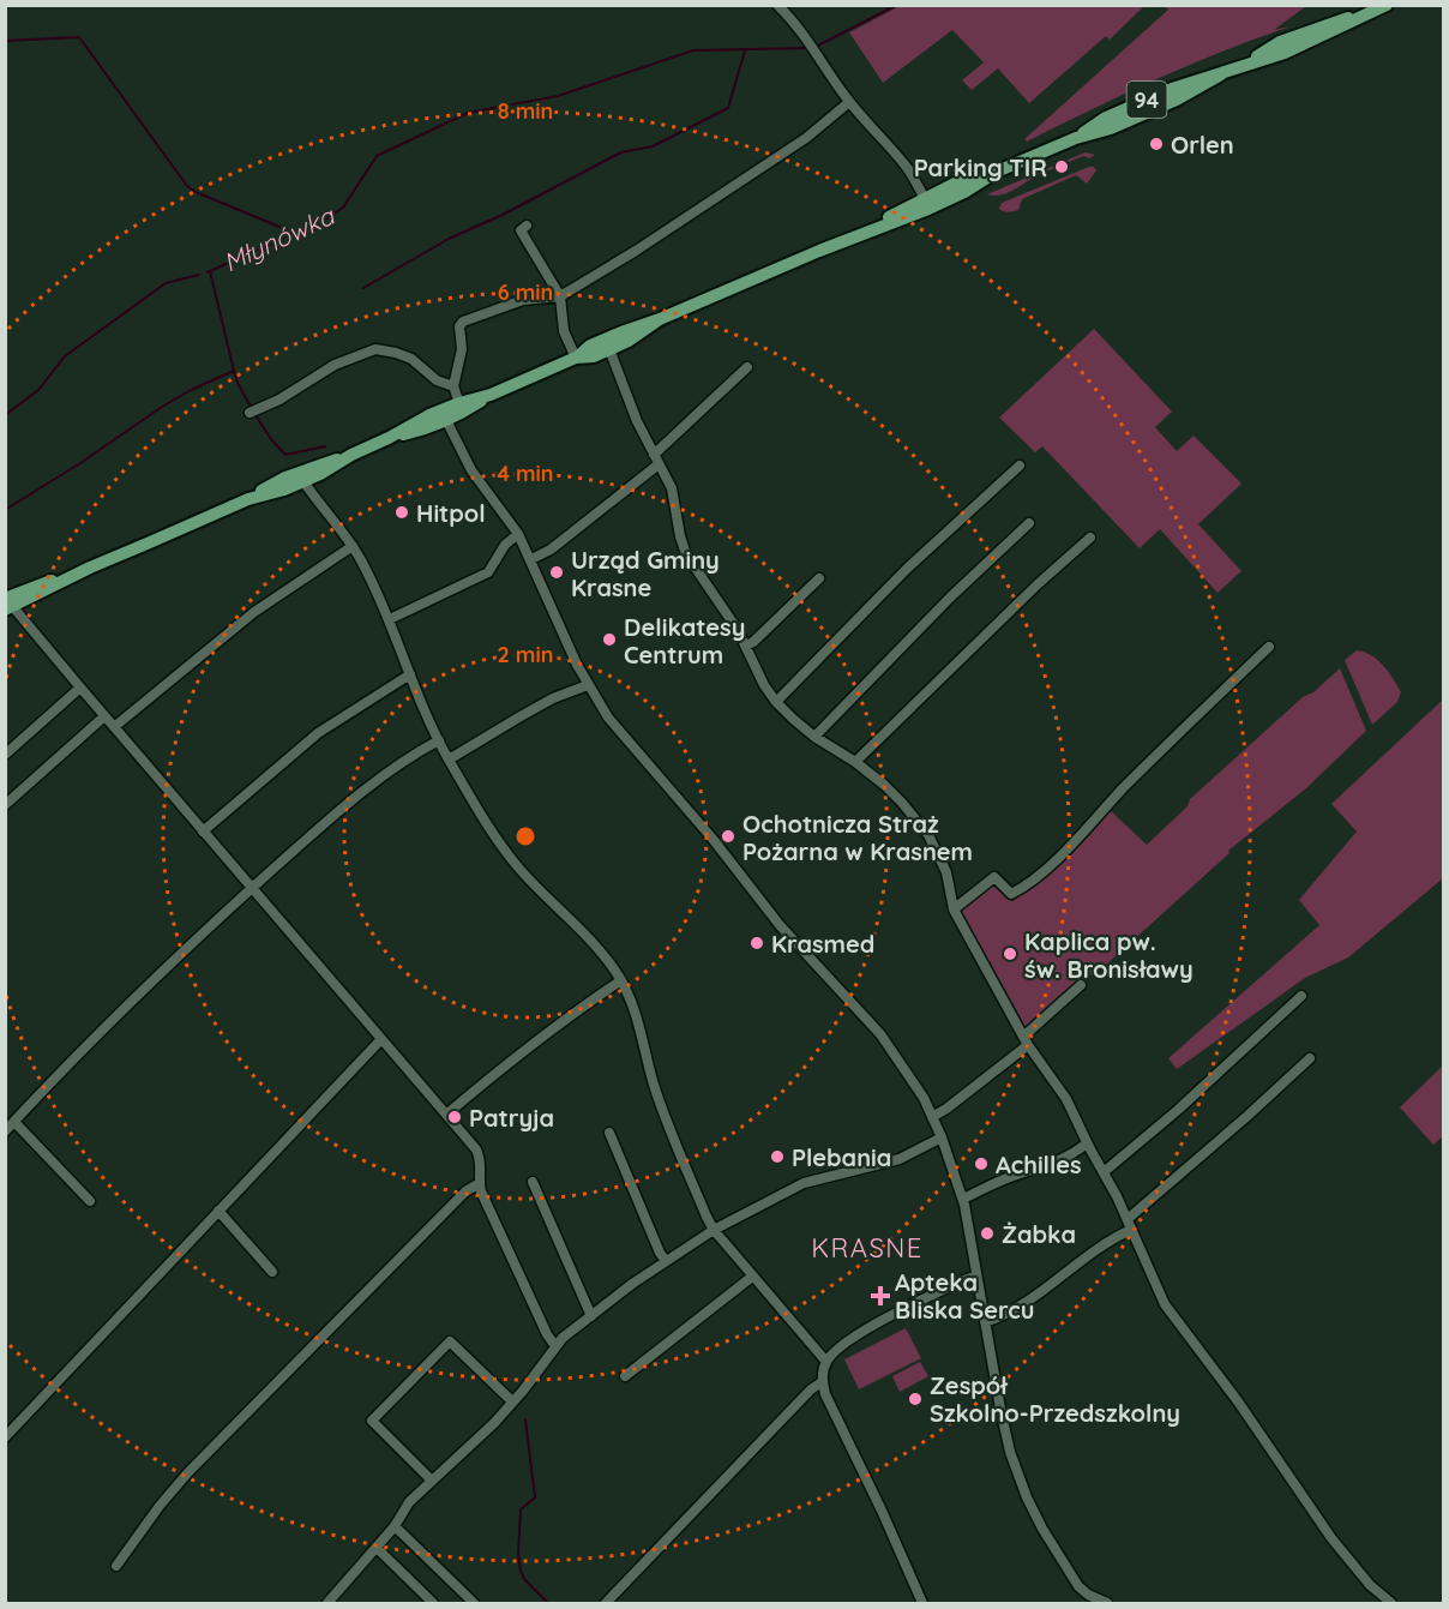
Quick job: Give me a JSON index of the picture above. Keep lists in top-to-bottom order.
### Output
{
  "streets": {
    "main road": ["94"]
  },
  "districts": ["KRASNE"],
  "water": ["Młynówka"],
  "places": {
    "other": [
      "Orlen",
      "Parking TIR",
      "Hitpol",
      "Urząd Gminy Krasne",
      "Delikatesy Centrum",
      "Ochotnicza Straż Pożarna w Krasnem",
      "Krasmed",
      "Kaplica pw. św. Bronisławy",
      "Patryja",
      "Plebania",
      "Achilles",
      "Żabka",
      "Zespół Szkolno-Przedszkolny"
    ],
    "health": ["Apteka Bliska Sercu"]
  },
  "rings": [
    "8 min",
    "6 min",
    "4 min",
    "2 min"
  ]
}
